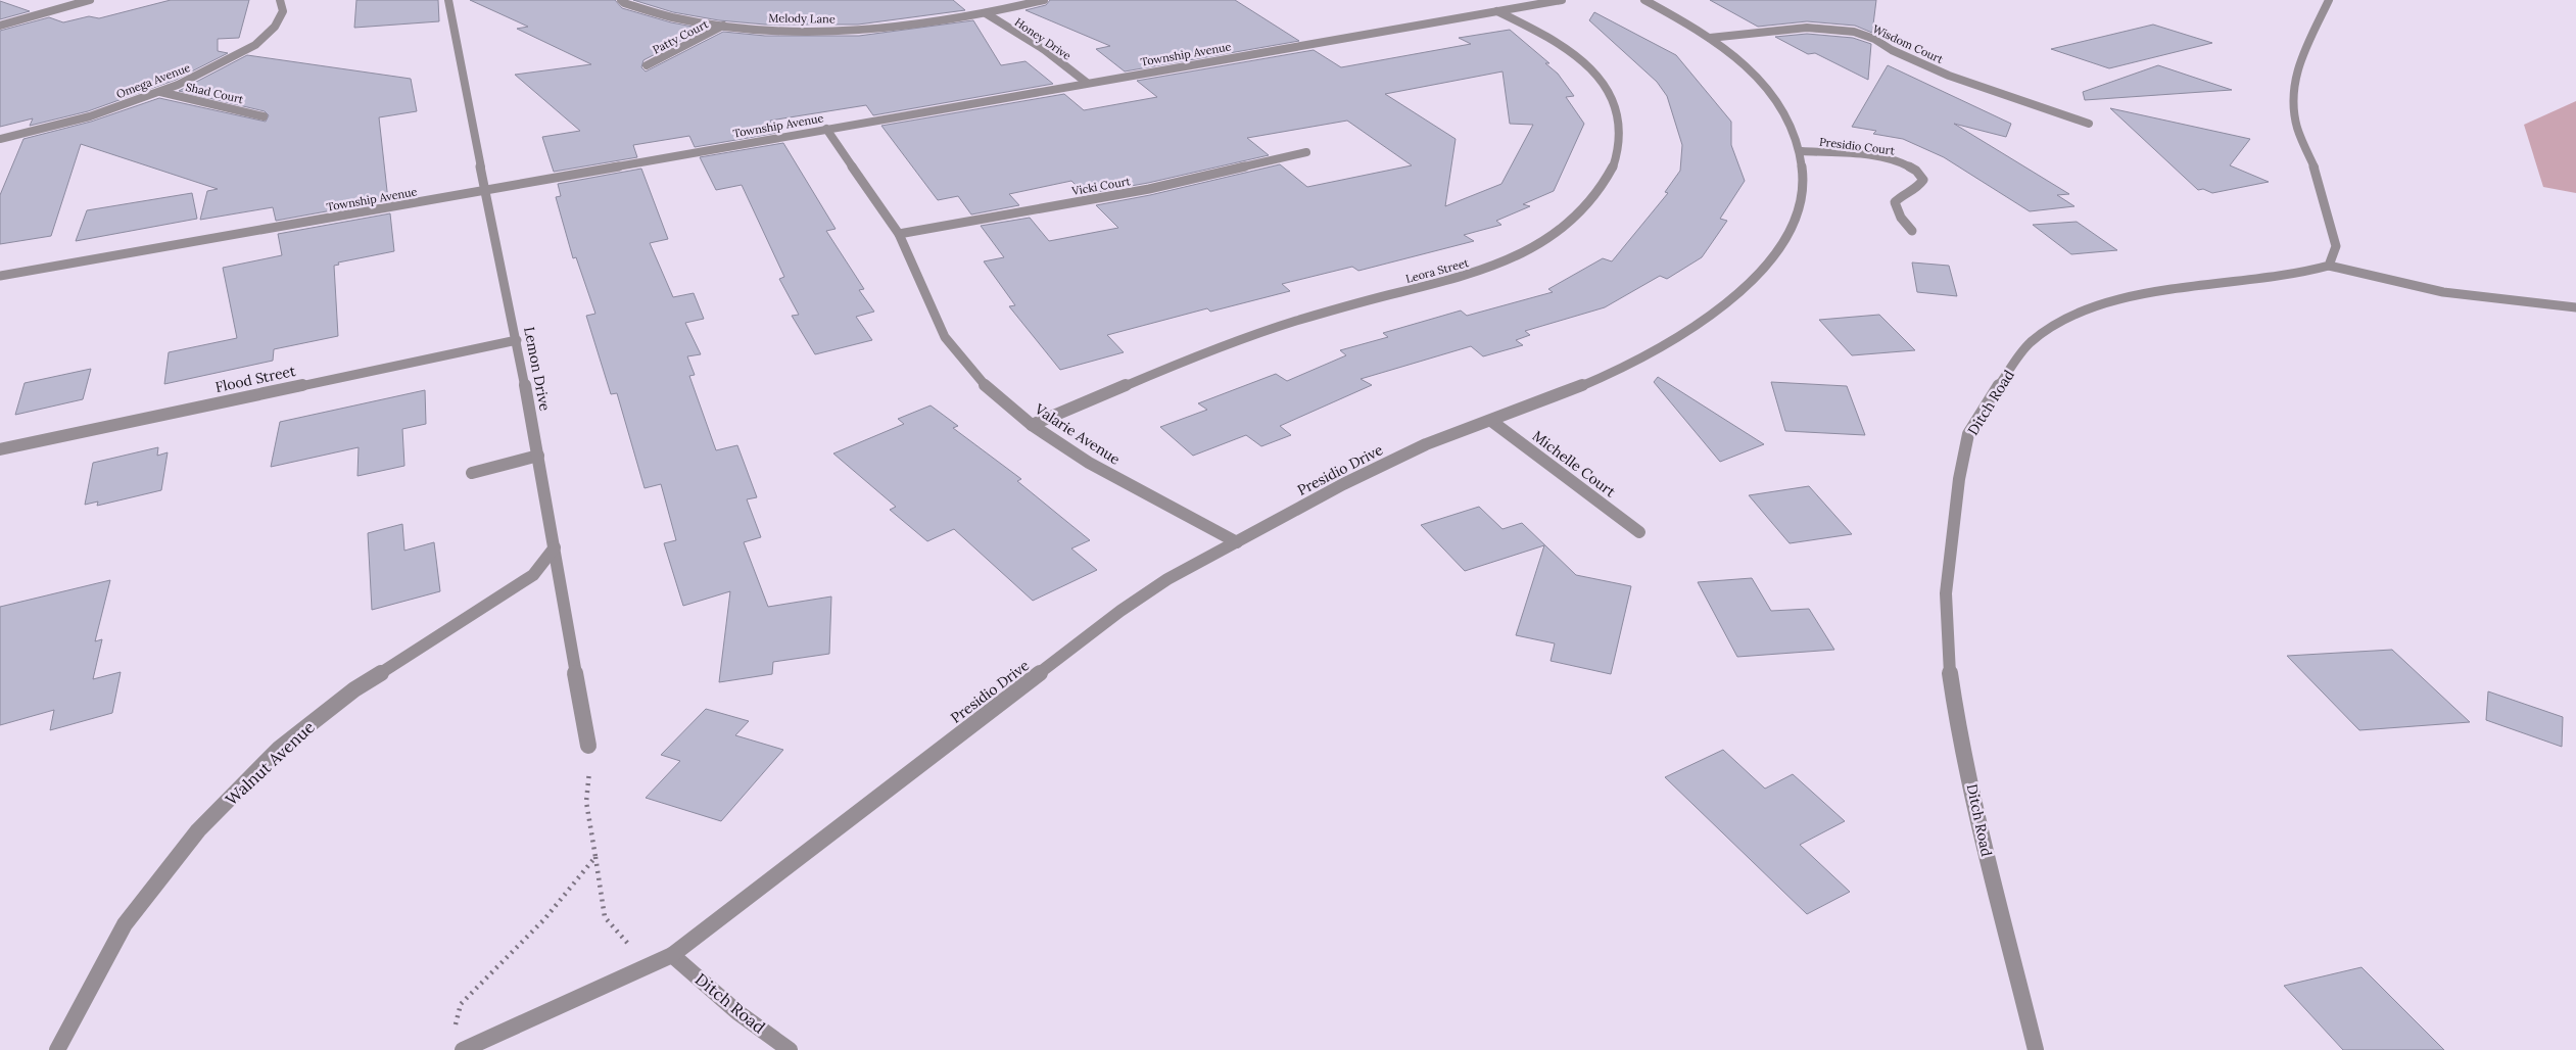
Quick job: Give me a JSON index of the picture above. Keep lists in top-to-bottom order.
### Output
{
  "streets": {
    "street": [
      "Melody Lane",
      "Patty Court",
      "Honey Drive",
      "Wisdom Court",
      "Township Avenue",
      "Omega Avenue",
      "Shad Court",
      "Presidio Court",
      "Vicki Court",
      "Leora Street",
      "Lemon Drive",
      "Flood Street",
      "Ditch Road",
      "Valarie Avenue",
      "Michelle Court",
      "Presidio Drive",
      "Walnut Avenue"
    ]
  },
  "crossings": [
    ["Melody Lane", "Patty Court"],
    ["Melody Lane", "Honey Drive"],
    ["Honey Drive", "Township Avenue"],
    ["Wisdom Court", "Presidio Drive"],
    ["Township Avenue", "Leora Street"],
    ["Township Avenue", "Lemon Drive"],
    ["Township Avenue", "Valarie Avenue"],
    ["Omega Avenue", "Shad Court"],
    ["Presidio Court", "Presidio Drive"],
    ["Vicki Court", "Valarie Avenue"],
    ["Leora Street", "Valarie Avenue"],
    ["Lemon Drive", "Flood Street"],
    ["Lemon Drive", "Walnut Avenue"],
    ["Ditch Road", "Presidio Drive"],
    ["Valarie Avenue", "Presidio Drive"],
    ["Michelle Court", "Presidio Drive"]
  ]
}
